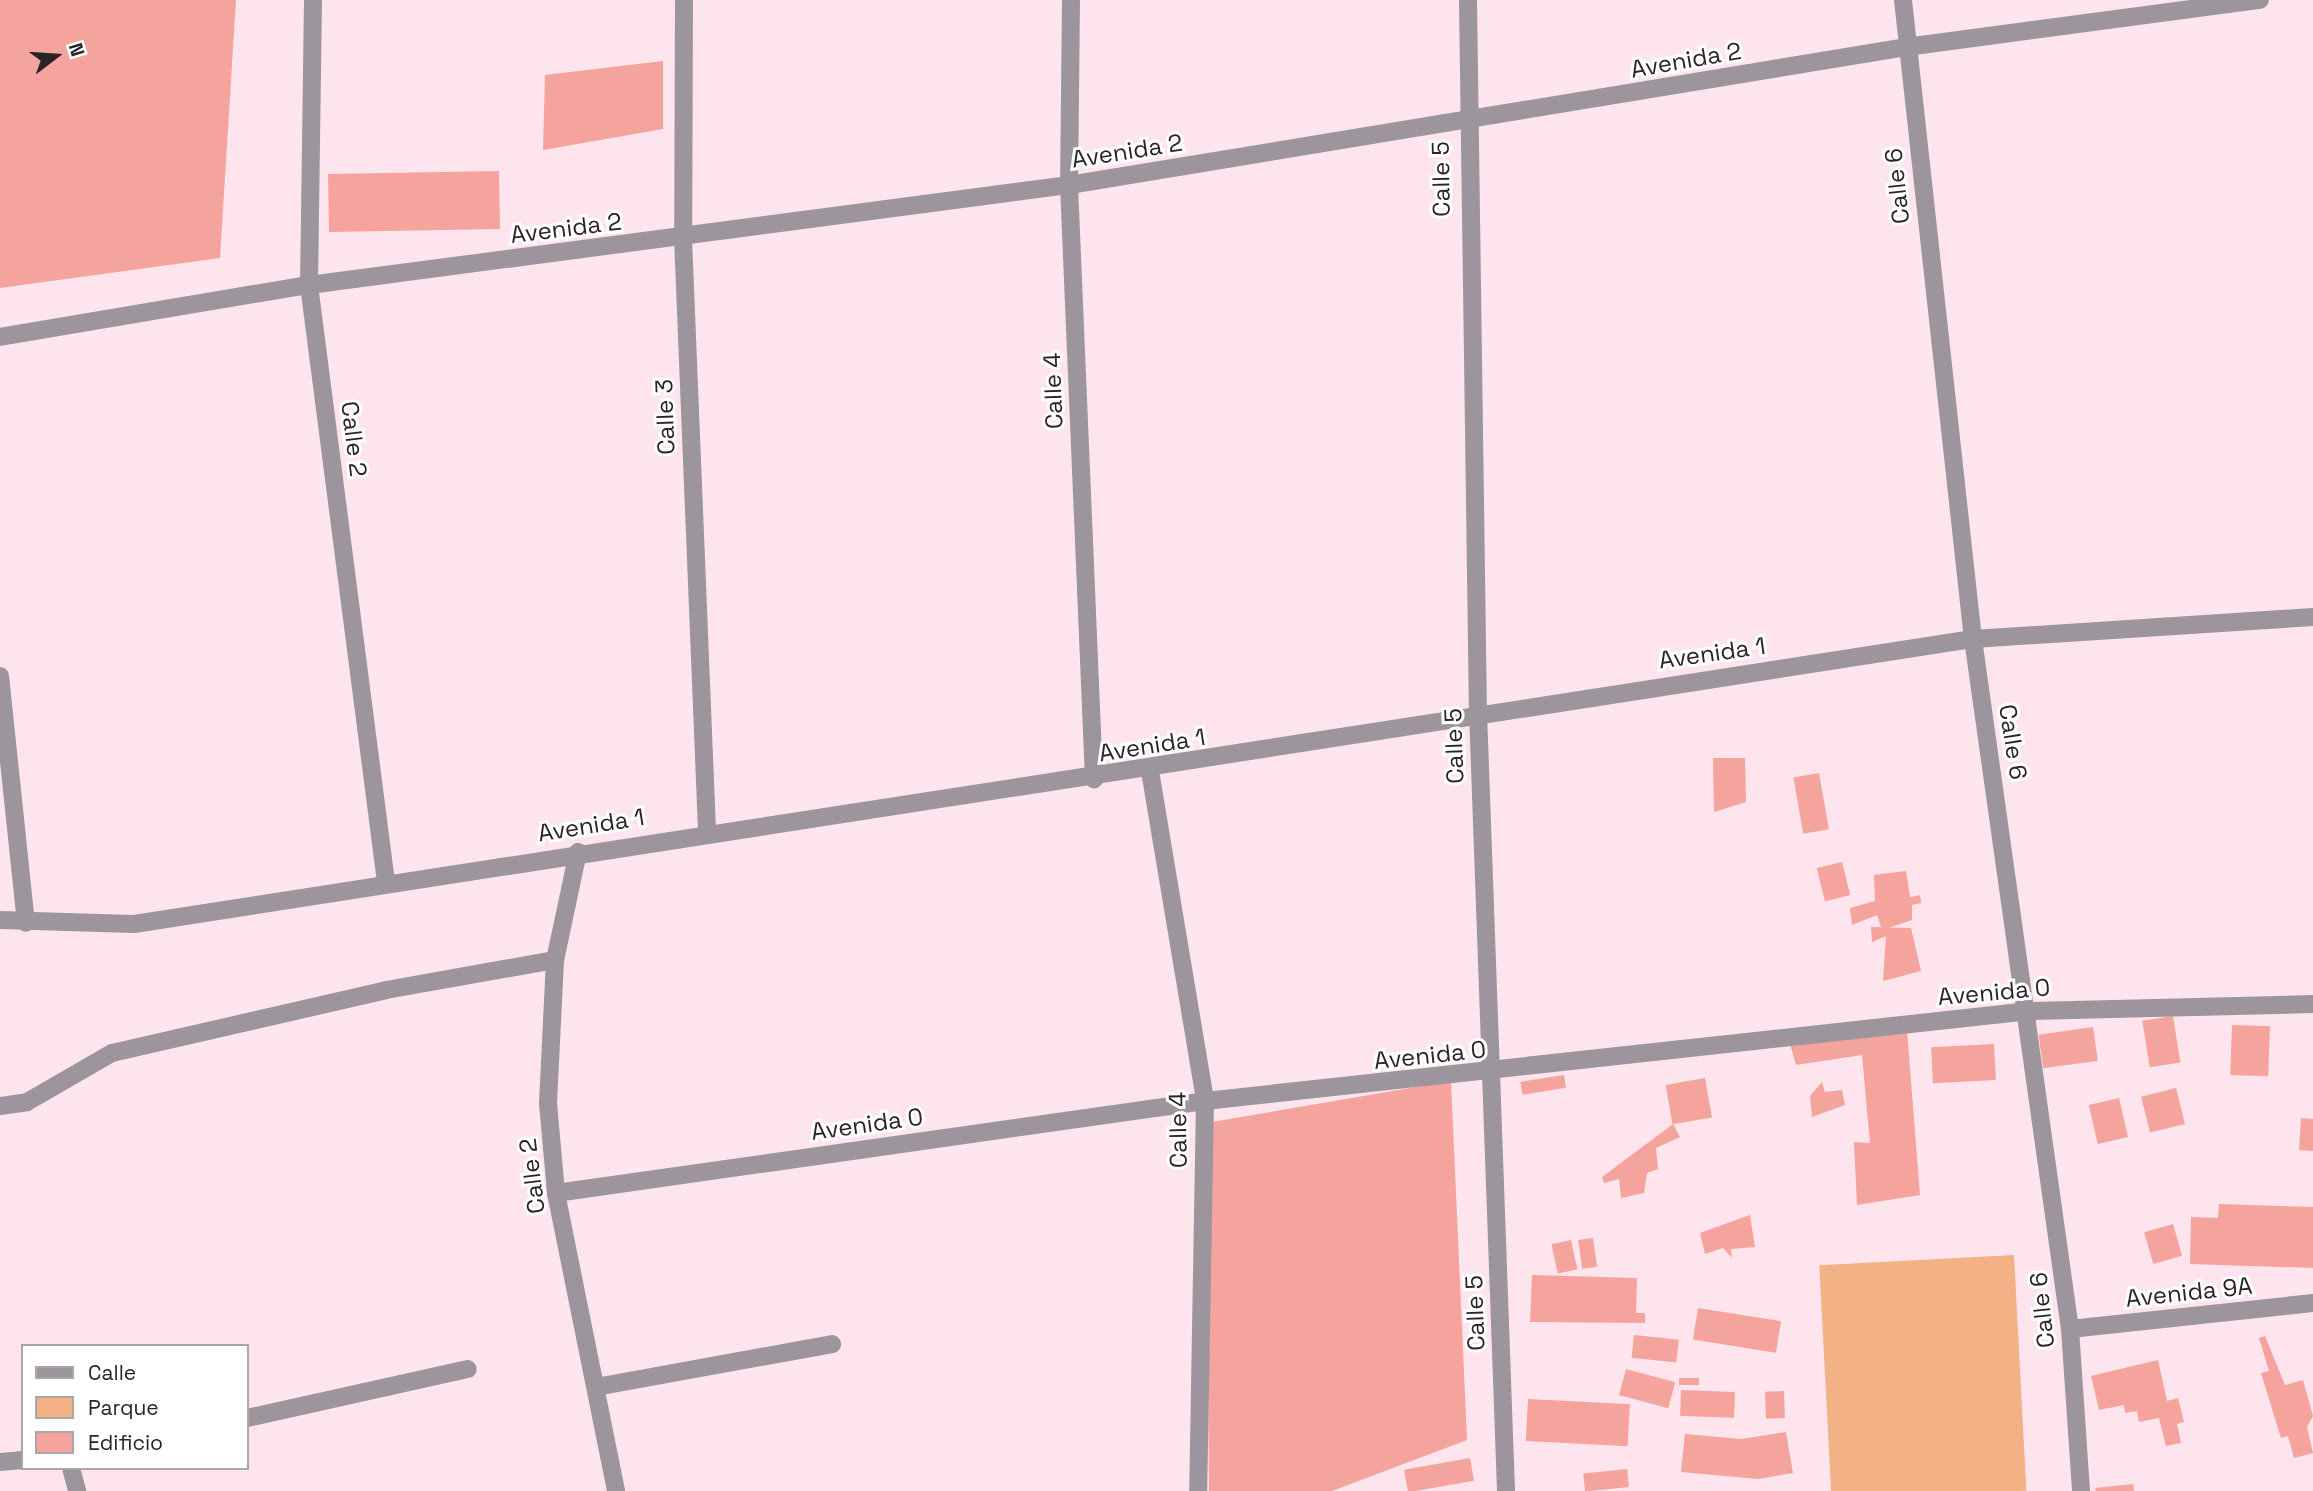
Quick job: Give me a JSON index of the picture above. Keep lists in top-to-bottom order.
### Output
{
  "streets": {
    "street": [
      "Avenida 2",
      "Calle 5",
      "Calle 6",
      "Calle 4",
      "Calle 3",
      "Calle 2",
      "Avenida 1",
      "Avenida 0",
      "Avenida 9A"
    ]
  },
  "crossings": [
    ["Avenida 2", "Calle 5"],
    ["Avenida 2", "Calle 6"],
    ["Avenida 2", "Calle 4"],
    ["Avenida 2", "Calle 3"],
    ["Avenida 2", "Calle 2"],
    ["Calle 5", "Avenida 1"],
    ["Calle 5", "Avenida 0"],
    ["Calle 6", "Avenida 1"],
    ["Calle 6", "Avenida 0"],
    ["Calle 6", "Avenida 9A"],
    ["Calle 4", "Avenida 1"],
    ["Calle 4", "Avenida 0"],
    ["Calle 3", "Avenida 1"],
    ["Calle 2", "Avenida 1"],
    ["Calle 2", "Avenida 0"]
  ],
  "legend": ["Calle", "Parque", "Edificio"],
  "north": "right"
}
